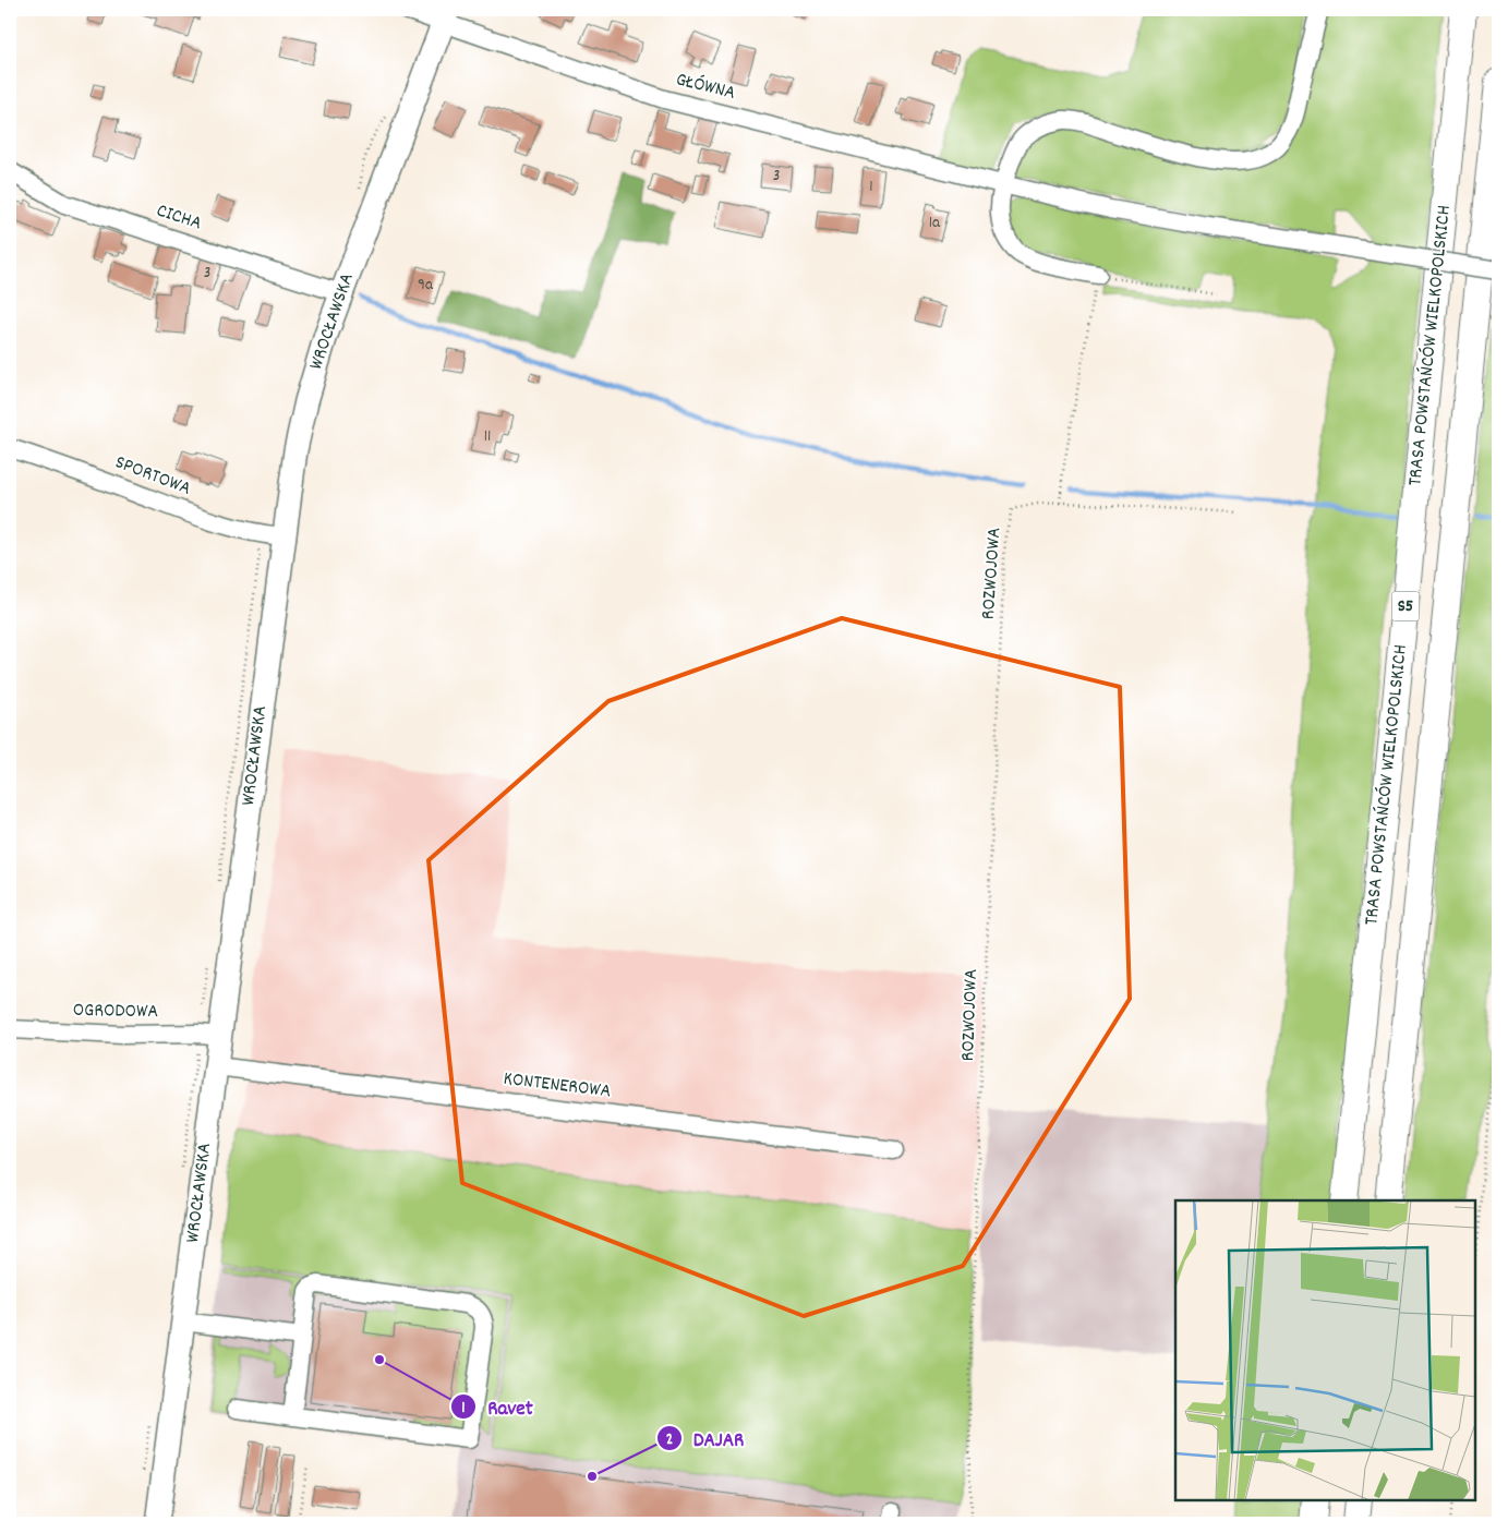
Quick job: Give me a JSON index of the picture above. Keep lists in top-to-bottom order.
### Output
{
  "streets": {
    "highway": ["TRASA POWSTAŃCÓW WIELKOPOLSKICH", "S5"],
    "main road": ["WROCŁAWSKA"],
    "street": [
      "GŁÓWNA",
      "CICHA",
      "SPORTOWA",
      "OGRODOWA",
      "KONTENEROWA"
    ],
    "path": ["ROZWOJOWA"]
  },
  "crossings": [
    ["GŁÓWNA", "WROCŁAWSKA"],
    ["CICHA", "WROCŁAWSKA"],
    ["WROCŁAWSKA", "SPORTOWA"],
    ["WROCŁAWSKA", "OGRODOWA"],
    ["WROCŁAWSKA", "KONTENEROWA"]
  ],
  "places": ["Ravet", "DAJAR"],
  "house_numbers": [
    "3",
    "1",
    "1a",
    "3",
    "9a",
    "11"
  ]
}
